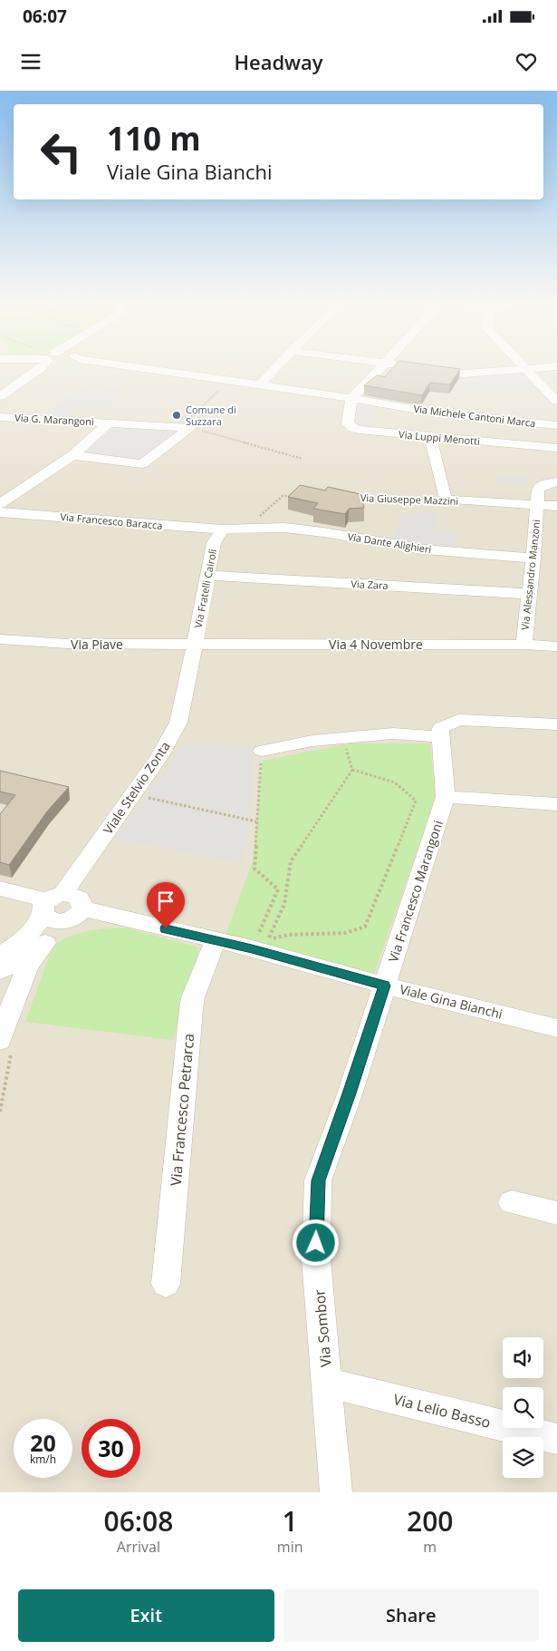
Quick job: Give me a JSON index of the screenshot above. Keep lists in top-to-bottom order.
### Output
{
  "streets": {
    "street": [
      "Via Michele Cantoni Marca",
      "Via G. Marangoni",
      "Via Luppi Menotti",
      "Via Giuseppe Mazzini",
      "Via Francesco Baracca",
      "Via Dante Alighieri",
      "Via Alessandro Manzoni",
      "Via Zara",
      "Via Fratelli Cairoli",
      "Via Piave",
      "Via 4 Novembre",
      "Viale Stelvio Zonta",
      "Via Francesco Marangoni",
      "Viale Gina Bianchi",
      "Via Francesco Petrarca",
      "Via Sombor",
      "Via Lelio Basso"
    ]
  },
  "crossings": [
    ["Via Michele Cantoni Marca", "Via Luppi Menotti"],
    ["Via Giuseppe Mazzini", "Via Alessandro Manzoni"],
    ["Via Francesco Baracca", "Via Fratelli Cairoli"],
    ["Via Dante Alighieri", "Via Alessandro Manzoni"],
    ["Via Alessandro Manzoni", "Via Zara"],
    ["Via Alessandro Manzoni", "Via 4 Novembre"],
    ["Via Zara", "Via Fratelli Cairoli"],
    ["Via Fratelli Cairoli", "Via Piave"],
    ["Via Fratelli Cairoli", "Via 4 Novembre"],
    ["Via Fratelli Cairoli", "Viale Stelvio Zonta"],
    ["Via Piave", "Via 4 Novembre"],
    ["Via Piave", "Viale Stelvio Zonta"],
    ["Via 4 Novembre", "Viale Stelvio Zonta"],
    ["Viale Stelvio Zonta", "Viale Gina Bianchi"],
    ["Via Francesco Marangoni", "Viale Gina Bianchi"],
    ["Via Francesco Marangoni", "Via Sombor"],
    ["Viale Gina Bianchi", "Via Francesco Petrarca"],
    ["Viale Gina Bianchi", "Via Sombor"],
    ["Via Sombor", "Via Lelio Basso"]
  ],
  "places": ["Comune di Suzzara"],
  "page": {
    "status": "06:07",
    "header": "Headway",
    "turn": ["110 m", "Viale Gina Bianchi"],
    "speed": "20 km/h",
    "limit": "30",
    "eta": [
      "06:08",
      "Arrival",
      "1",
      "min",
      "200",
      "m"
    ],
    "buttons": ["Exit", "Share"]
  }
}
